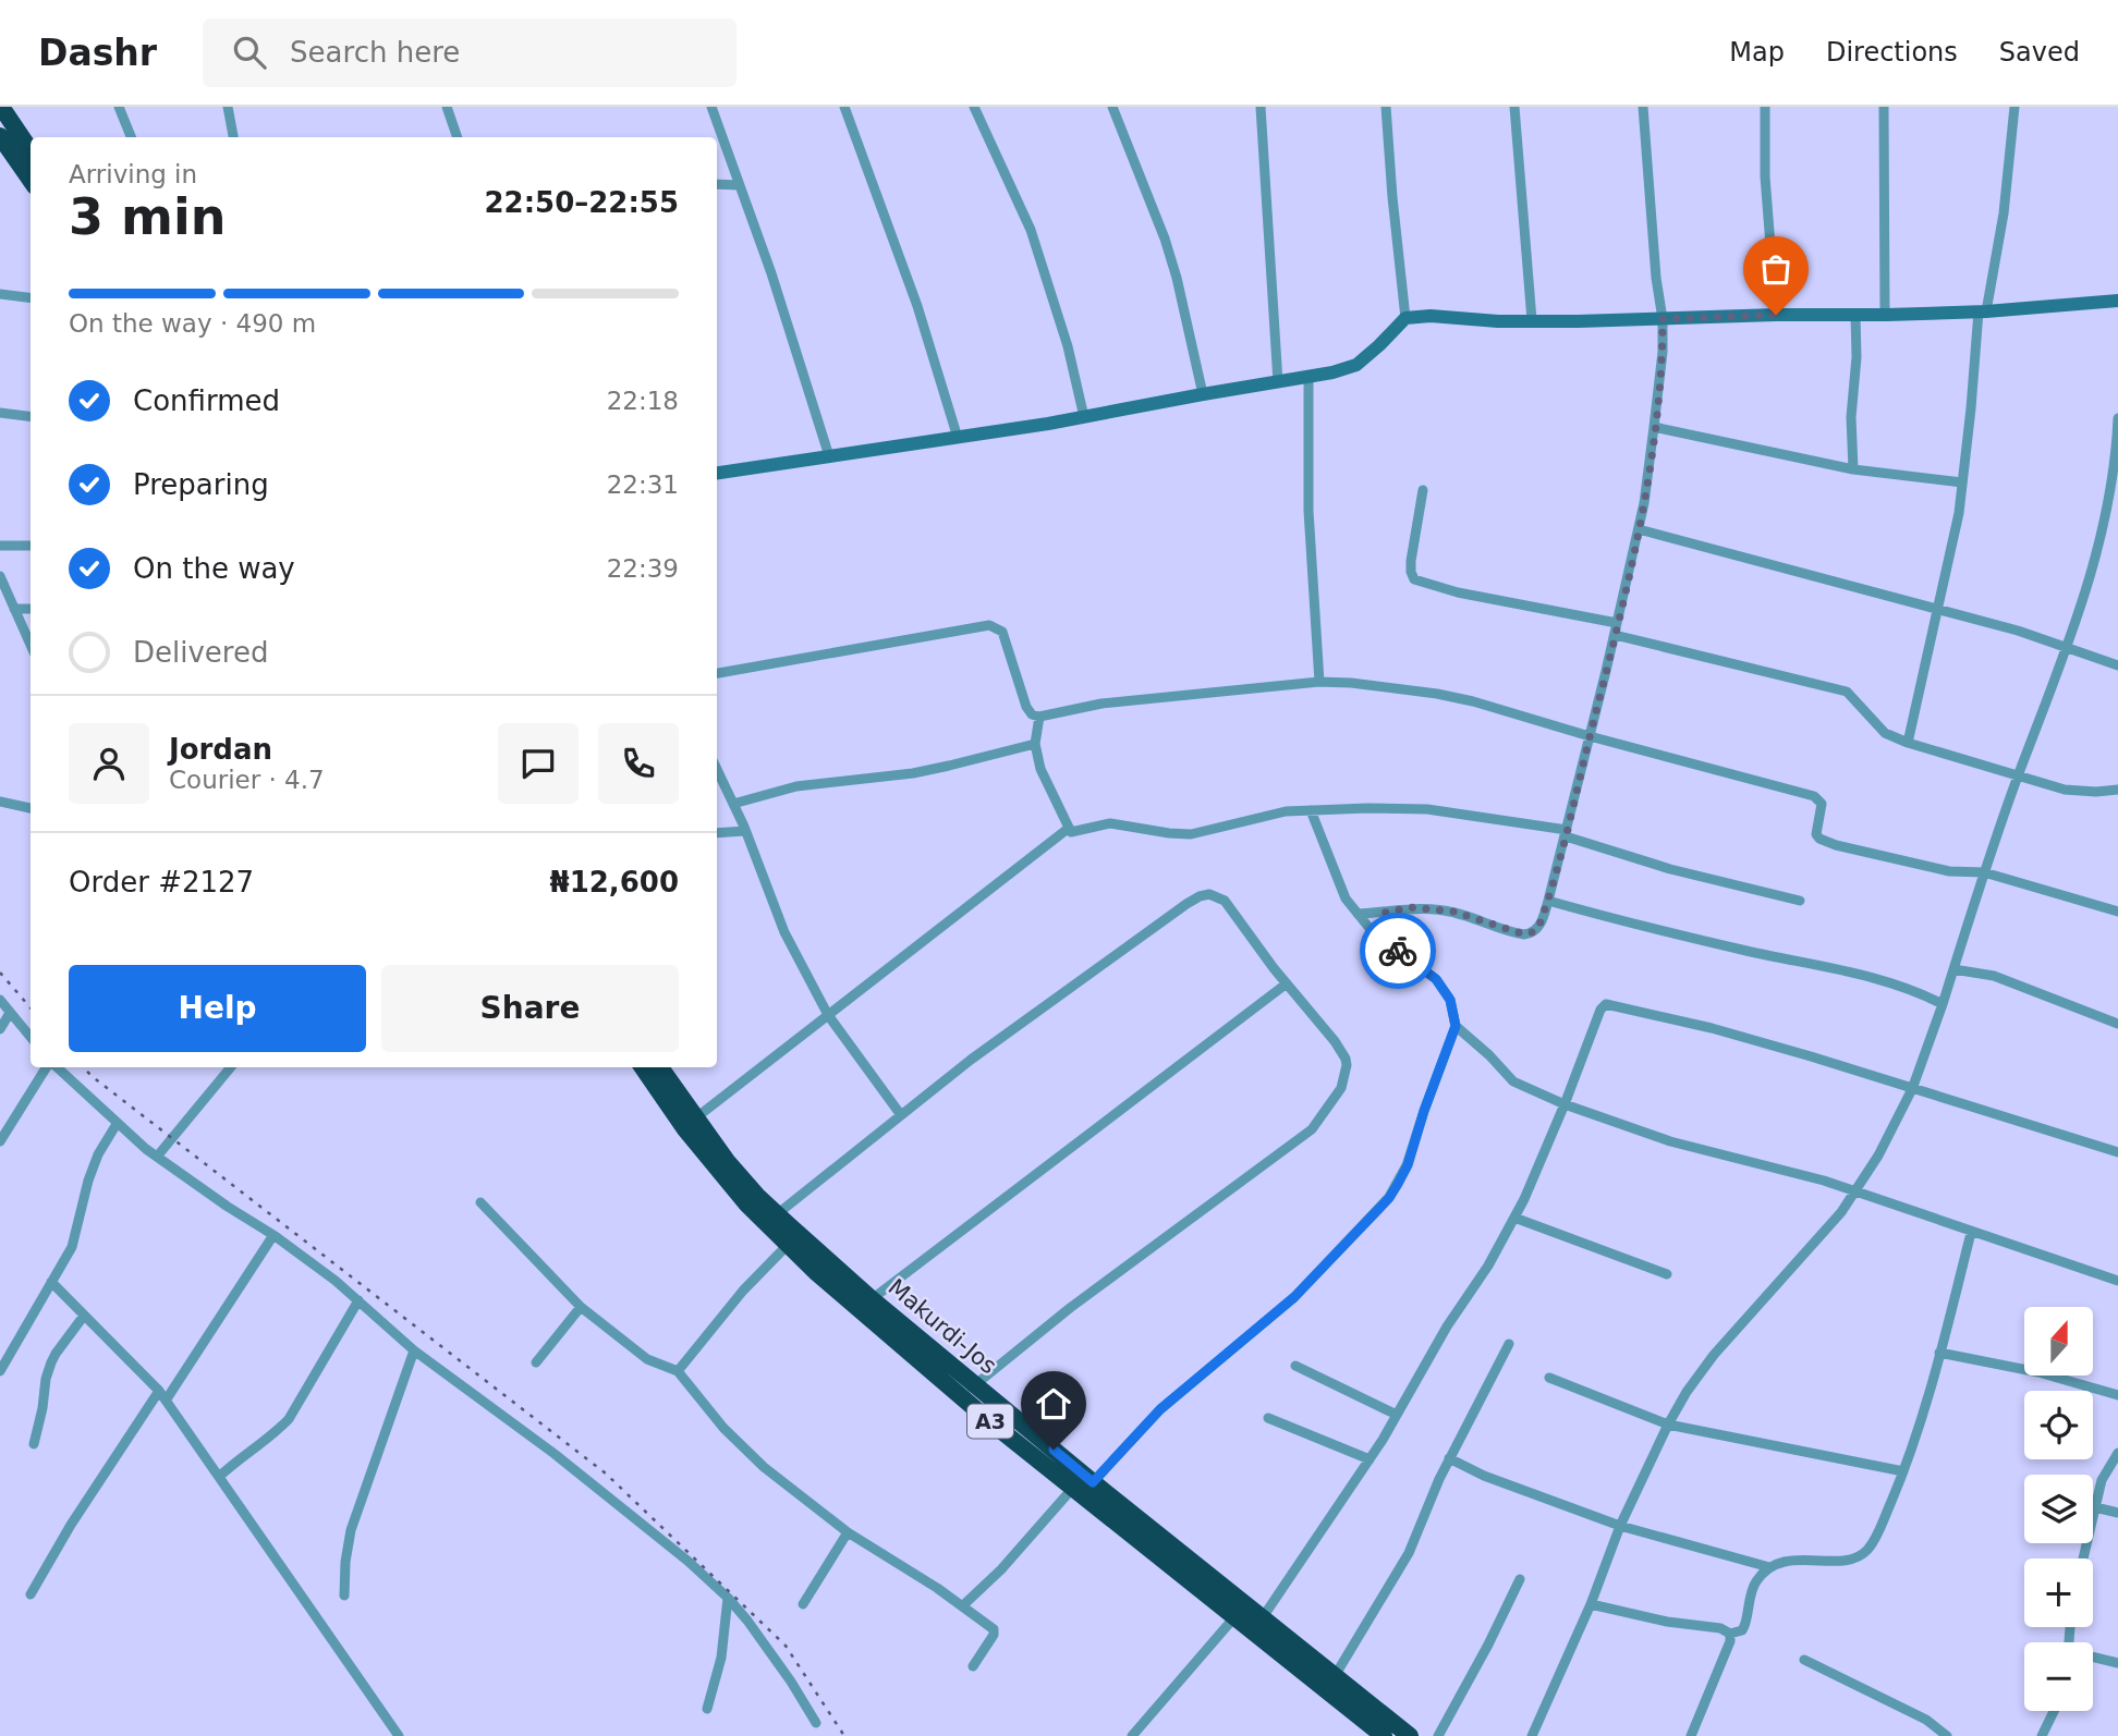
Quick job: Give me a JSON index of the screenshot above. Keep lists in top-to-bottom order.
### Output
{
  "streets": {
    "highway": ["Makurdi-Jos", "A3"]
  },
  "north": "top",
  "page": {
    "header": "Dashr",
    "search": "Search here",
    "nav": ["Map", "Directions", "Saved"],
    "heading": ["3 min", "Arriving in", "22:50–22:55"],
    "panel": [
      "Jordan",
      "Courier · 4.7",
      "Order #2127",
      "₦12,600"
    ],
    "bar": "On the way · 490 m",
    "list": [
      ["Confirmed", "22:18"],
      ["Preparing", "22:31"],
      ["On the way", "22:39"],
      "Delivered"
    ],
    "buttons": ["Help", "Share"],
    "map_buttons": ["+", "−"]
  }
}
